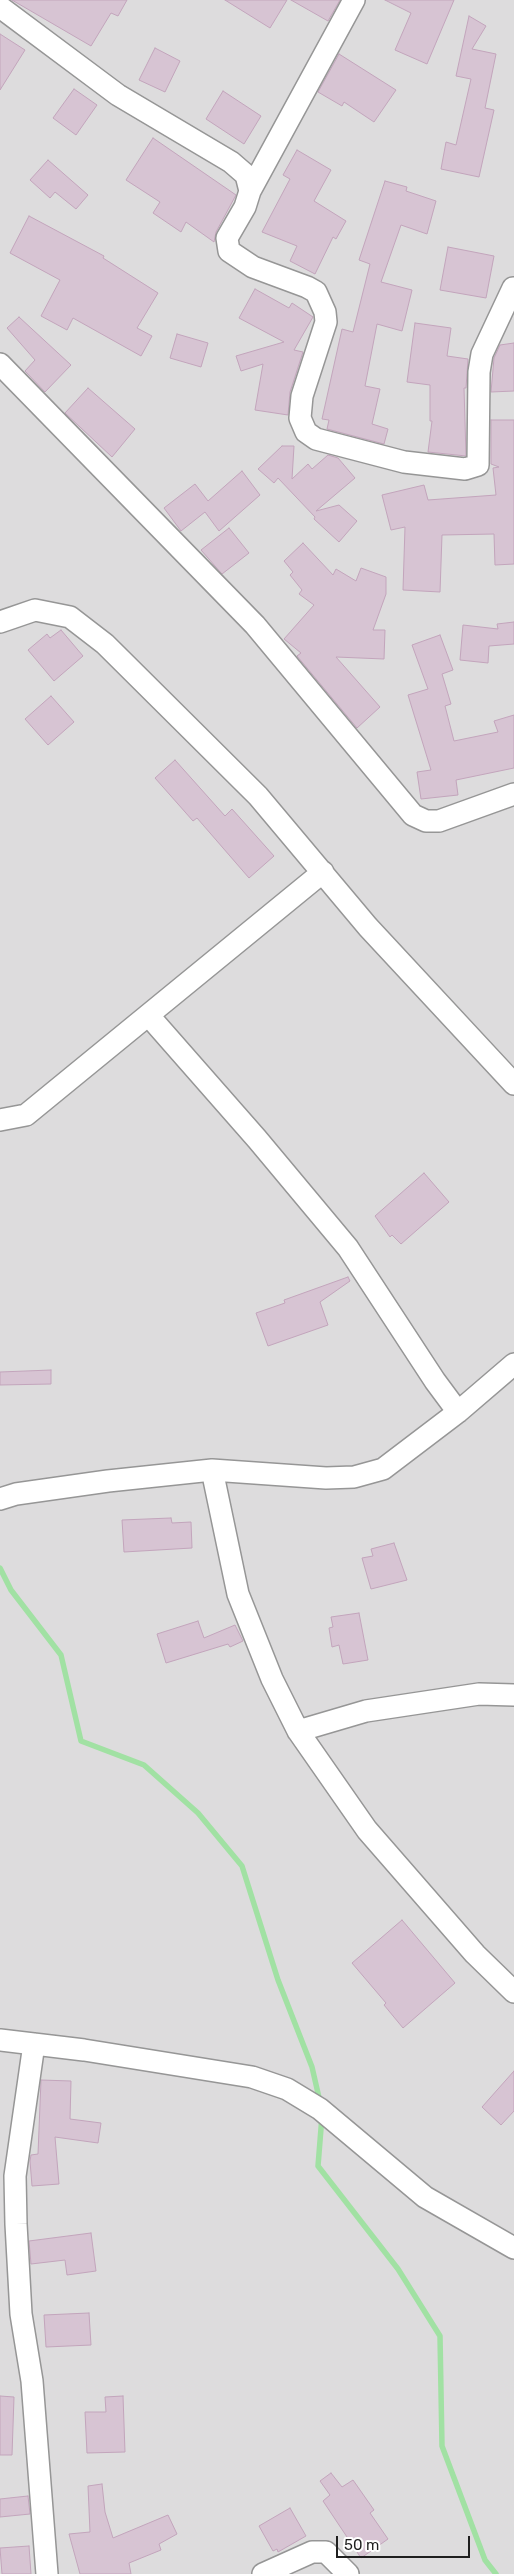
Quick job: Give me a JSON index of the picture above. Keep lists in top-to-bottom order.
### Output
{
  "scale_bar": "50 m"
}
